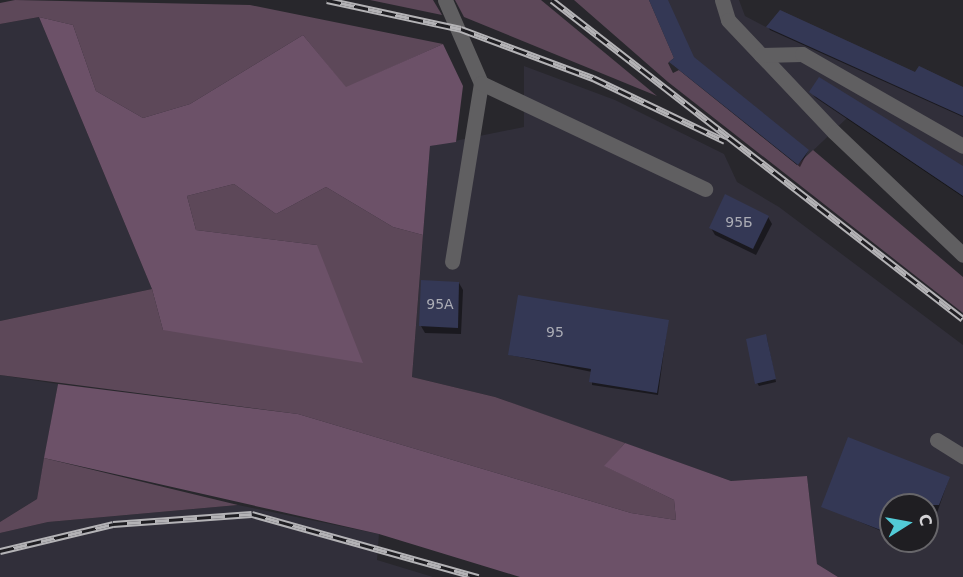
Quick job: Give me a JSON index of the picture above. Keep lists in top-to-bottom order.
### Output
{
  "house_numbers": ["95Б", "95А", "95"],
  "north": "right"
}
